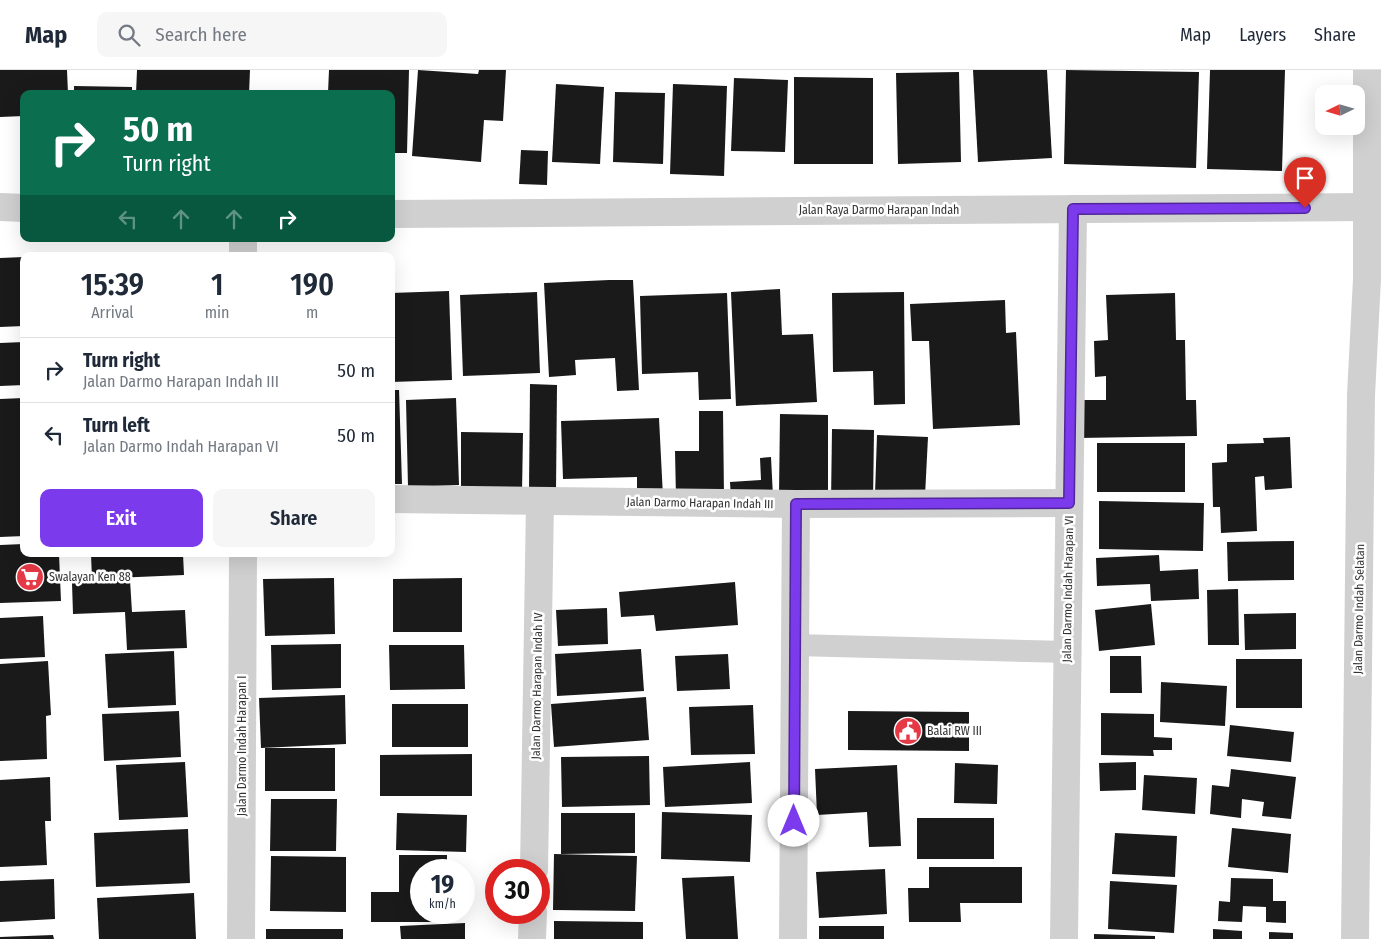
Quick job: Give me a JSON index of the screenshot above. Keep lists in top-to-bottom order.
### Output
{
  "streets": {
    "street": [
      "Jalan Raya Darmo Harapan Indah",
      "Jalan Darmo Harapan Indah III",
      "Jalan Darmo Indah Harapan VI",
      "Jalan Darmo Indah Selatan",
      "Jalan Darmo Harapan Indah IV",
      "Jalan Darmo Indah Harapan I"
    ]
  },
  "crossings": [
    ["Jalan Raya Darmo Harapan Indah", "Jalan Darmo Indah Harapan VI"],
    ["Jalan Raya Darmo Harapan Indah", "Jalan Darmo Indah Selatan"],
    ["Jalan Darmo Harapan Indah III", "Jalan Darmo Indah Harapan VI"],
    ["Jalan Darmo Harapan Indah III", "Jalan Darmo Harapan Indah IV"]
  ],
  "places": {
    "supermarket": ["Swalayan Ken 88"],
    "public building": ["Balai RW III"]
  },
  "north": "left",
  "page": {
    "header": "Map",
    "search": "Search here",
    "nav": ["Map", "Layers", "Share"],
    "turn": ["50 m", "Turn right"],
    "eta": [
      "15:39",
      "Arrival",
      "1",
      "min",
      "190",
      "m"
    ],
    "list": [
      {
        "name": "Turn right",
        "note": "Jalan Darmo Harapan Indah III",
        "value": "50 m"
      },
      {
        "name": "Turn left",
        "note": "Jalan Darmo Indah Harapan VI",
        "value": "50 m"
      }
    ],
    "buttons": ["Exit", "Share"],
    "speed": "19 km/h",
    "limit": "30"
  }
}
